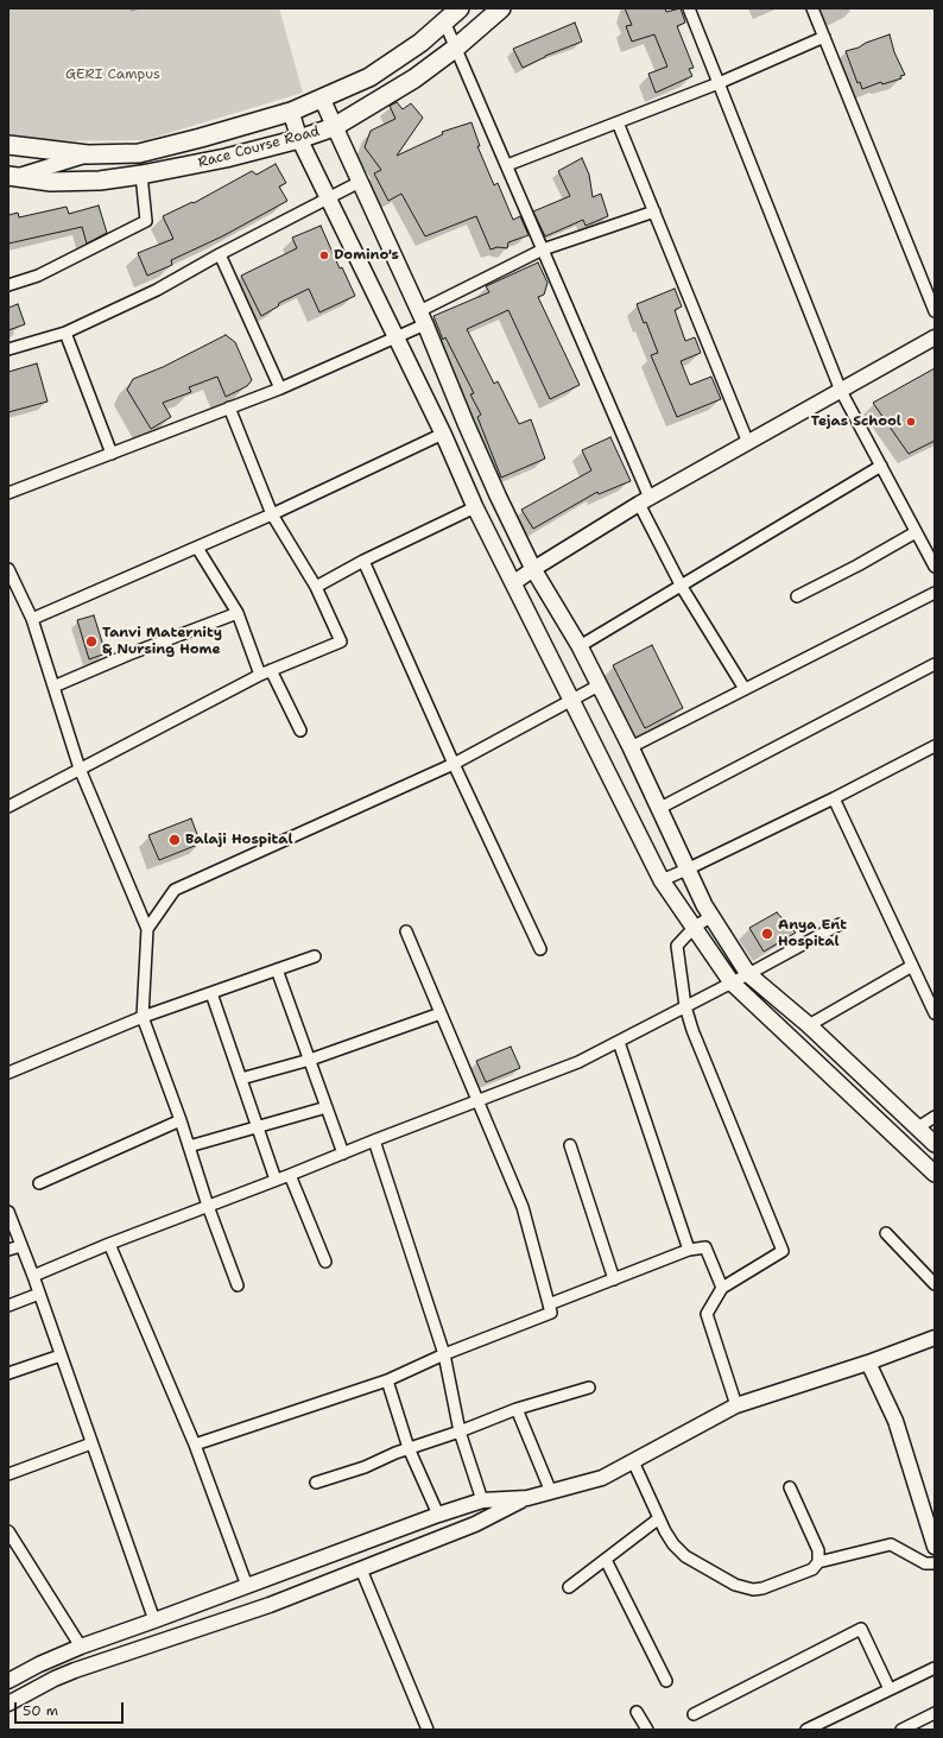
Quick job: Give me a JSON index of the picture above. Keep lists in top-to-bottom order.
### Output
{
  "streets": {
    "main road": ["Race Course Road"]
  },
  "parks": ["GERI Campus"],
  "places": [
    "Domino's",
    "Tejas School",
    "Tanvi Maternity & Nursing Home",
    "Balaji Hospital",
    "Anya Ent Hospital"
  ],
  "scale_bar": "50 m"
}
